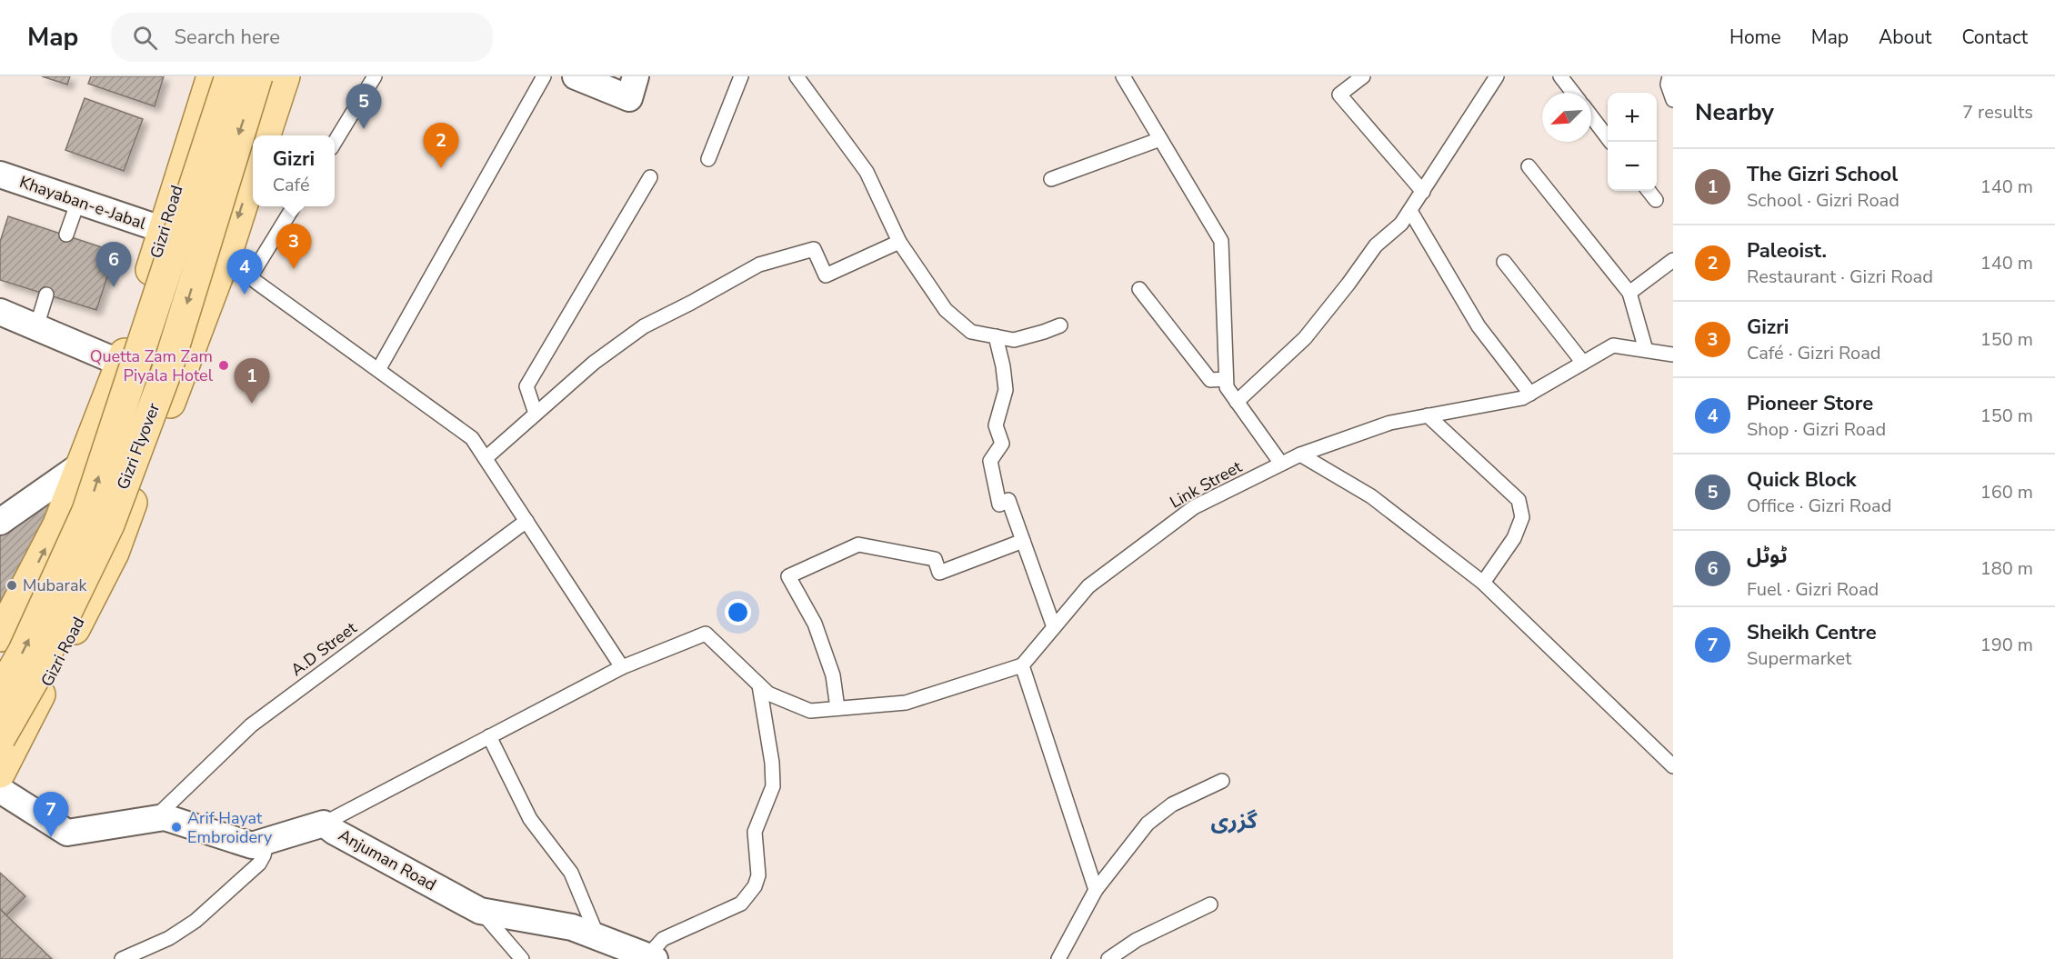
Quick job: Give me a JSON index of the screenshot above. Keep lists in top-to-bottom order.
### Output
{
  "streets": {
    "main road": ["Gizri Road", "Gizri Flyover"],
    "street": ["Khayaban-e-Jabal", "Anjuman Road"],
    "lane": ["Link Street", "A.D Street"]
  },
  "crossings": [
    ["Khayaban-e-Jabal", "Gizri Road"],
    ["A.D Street", "Anjuman Road"]
  ],
  "districts": ["گزری"],
  "places": ["Quetta Zam Zam Piyala Hotel", "Mubarak", "Arif Hayat Embroidery"],
  "north": "bottom left",
  "page": {
    "header": "Map",
    "search": "Search here",
    "nav": [
      "Home",
      "Map",
      "About",
      "Contact"
    ],
    "heading": ["Nearby", "7 results"],
    "pins": [
      "5",
      "2",
      "3",
      "6",
      "4",
      "1",
      "7"
    ],
    "map_buttons": ["+", "−"],
    "popup": ["Gizri", "Café"],
    "list": [
      {
        "mark": "1",
        "name": "The Gizri School",
        "note": "School · Gizri Road",
        "value": "140 m"
      },
      {
        "mark": "2",
        "name": "Paleoist.",
        "note": "Restaurant · Gizri Road",
        "value": "140 m"
      },
      {
        "mark": "3",
        "name": "Gizri",
        "note": "Café · Gizri Road",
        "value": "150 m"
      },
      {
        "mark": "4",
        "name": "Pioneer Store",
        "note": "Shop · Gizri Road",
        "value": "150 m"
      },
      {
        "mark": "5",
        "name": "Quick Block",
        "note": "Office · Gizri Road",
        "value": "160 m"
      },
      {
        "mark": "6",
        "name": "ٹوٹل",
        "note": "Fuel · Gizri Road",
        "value": "180 m"
      },
      {
        "mark": "7",
        "name": "Sheikh Centre",
        "note": "Supermarket",
        "value": "190 m"
      }
    ]
  }
}
